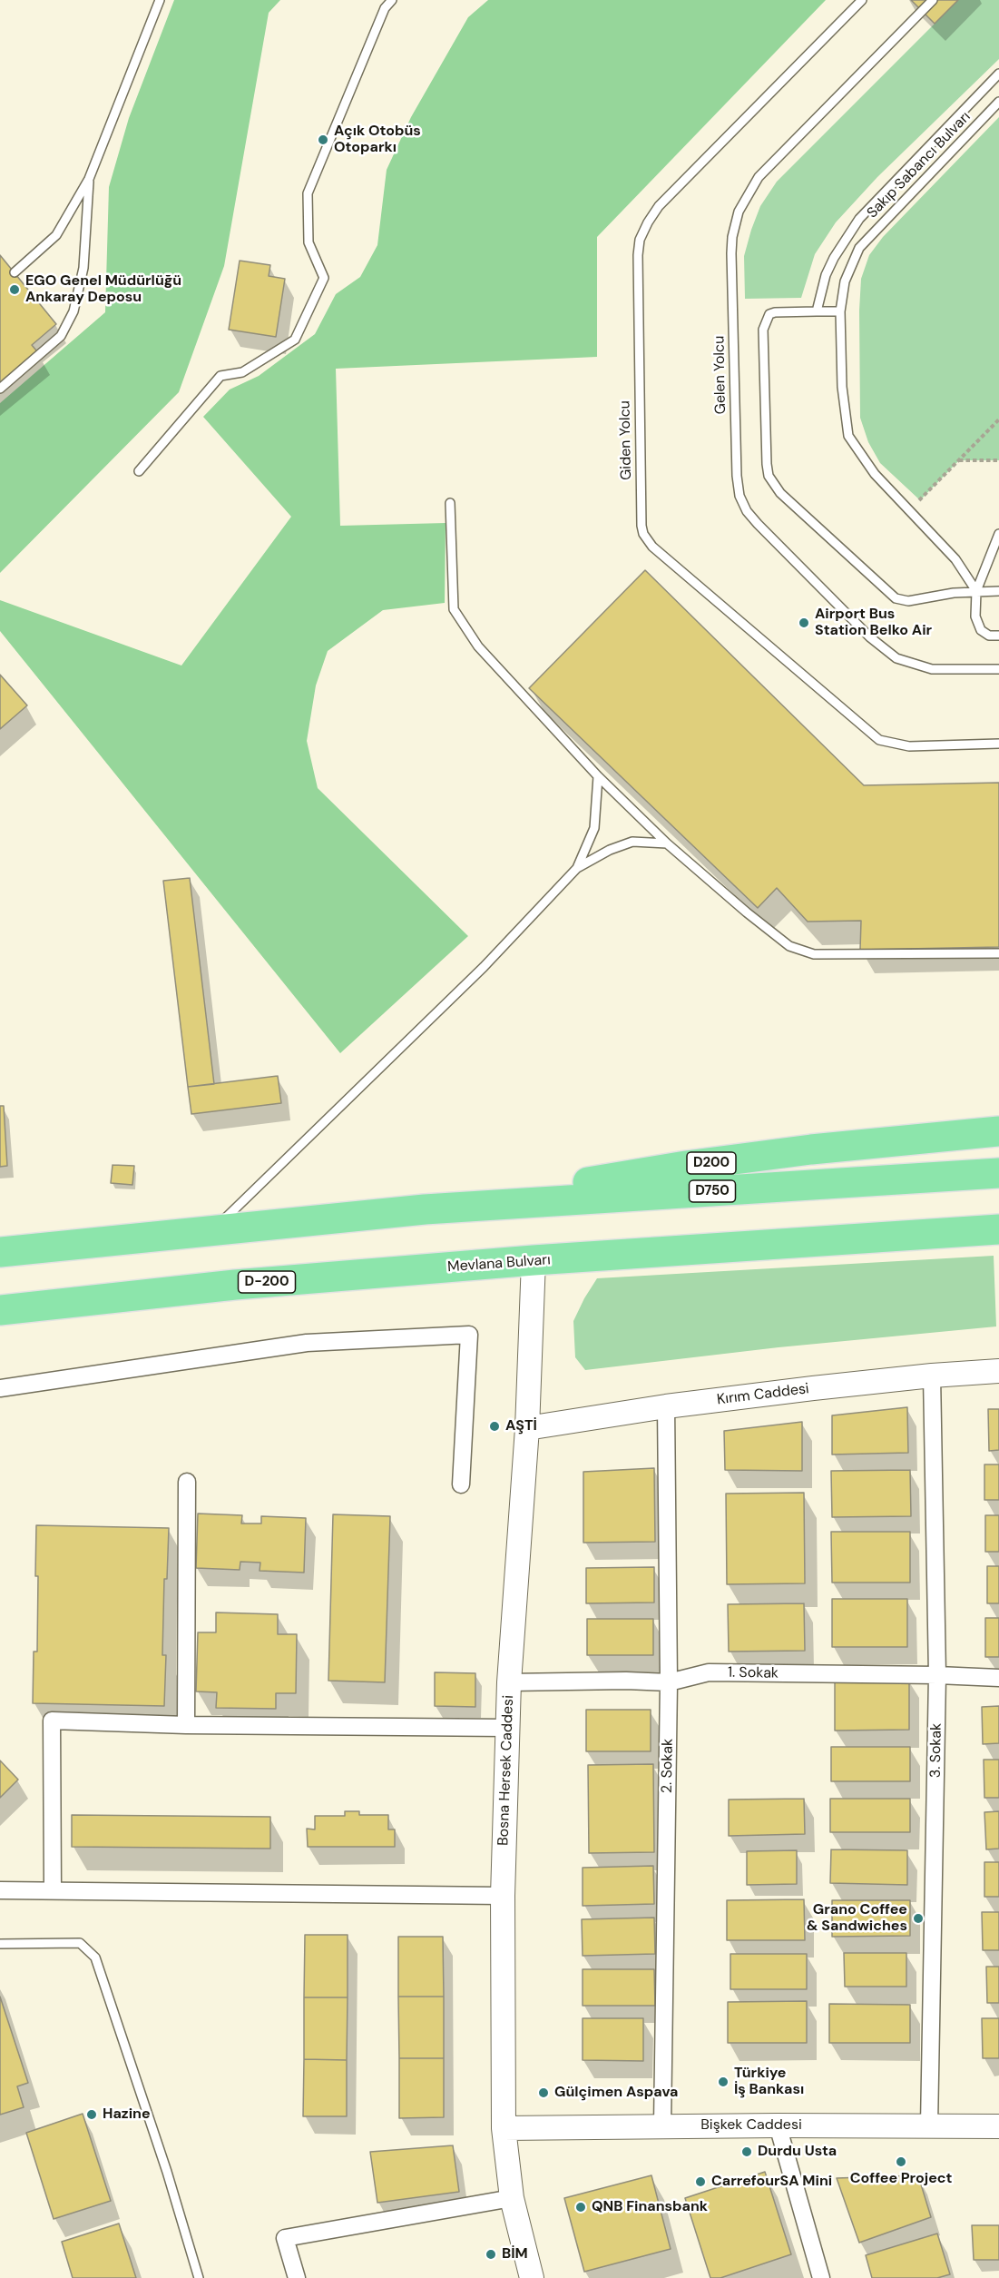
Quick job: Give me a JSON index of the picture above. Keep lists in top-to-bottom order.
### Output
{
  "streets": {
    "highway": [
      "D200",
      "D750",
      "Mevlana Bulvarı",
      "D-200"
    ],
    "main road": ["Kırım Caddesi", "Bosna Hersek Caddesi", "Bişkek Caddesi"],
    "street": ["1. Sokak", "3. Sokak", "2. Sokak"],
    "lane": ["Sakıp Sabancı Bulvarı", "Gelen Yolcu", "Giden Yolcu"]
  },
  "crossings": [
    ["D200", "D750"],
    ["Mevlana Bulvarı", "Bosna Hersek Caddesi"],
    ["Kırım Caddesi", "3. Sokak"],
    ["Kırım Caddesi", "2. Sokak"],
    ["Kırım Caddesi", "Bosna Hersek Caddesi"],
    ["1. Sokak", "3. Sokak"],
    ["1. Sokak", "2. Sokak"],
    ["1. Sokak", "Bosna Hersek Caddesi"],
    ["3. Sokak", "Bişkek Caddesi"],
    ["2. Sokak", "Bişkek Caddesi"],
    ["Bosna Hersek Caddesi", "Bişkek Caddesi"]
  ],
  "places": [
    "Açık Otobüs Otoparkı",
    "EGO Genel Müdürlüğü Ankaray Deposu",
    "Airport Bus Station Belko Air",
    "AŞTİ",
    "Grano Coffee & Sandwiches",
    "Türkiye İş Bankası",
    "Gülçimen Aspava",
    "Hazine",
    "Durdu Usta",
    "Coffee Project",
    "CarrefourSA Mini",
    "QNB Finansbank",
    "BİM"
  ]
}
